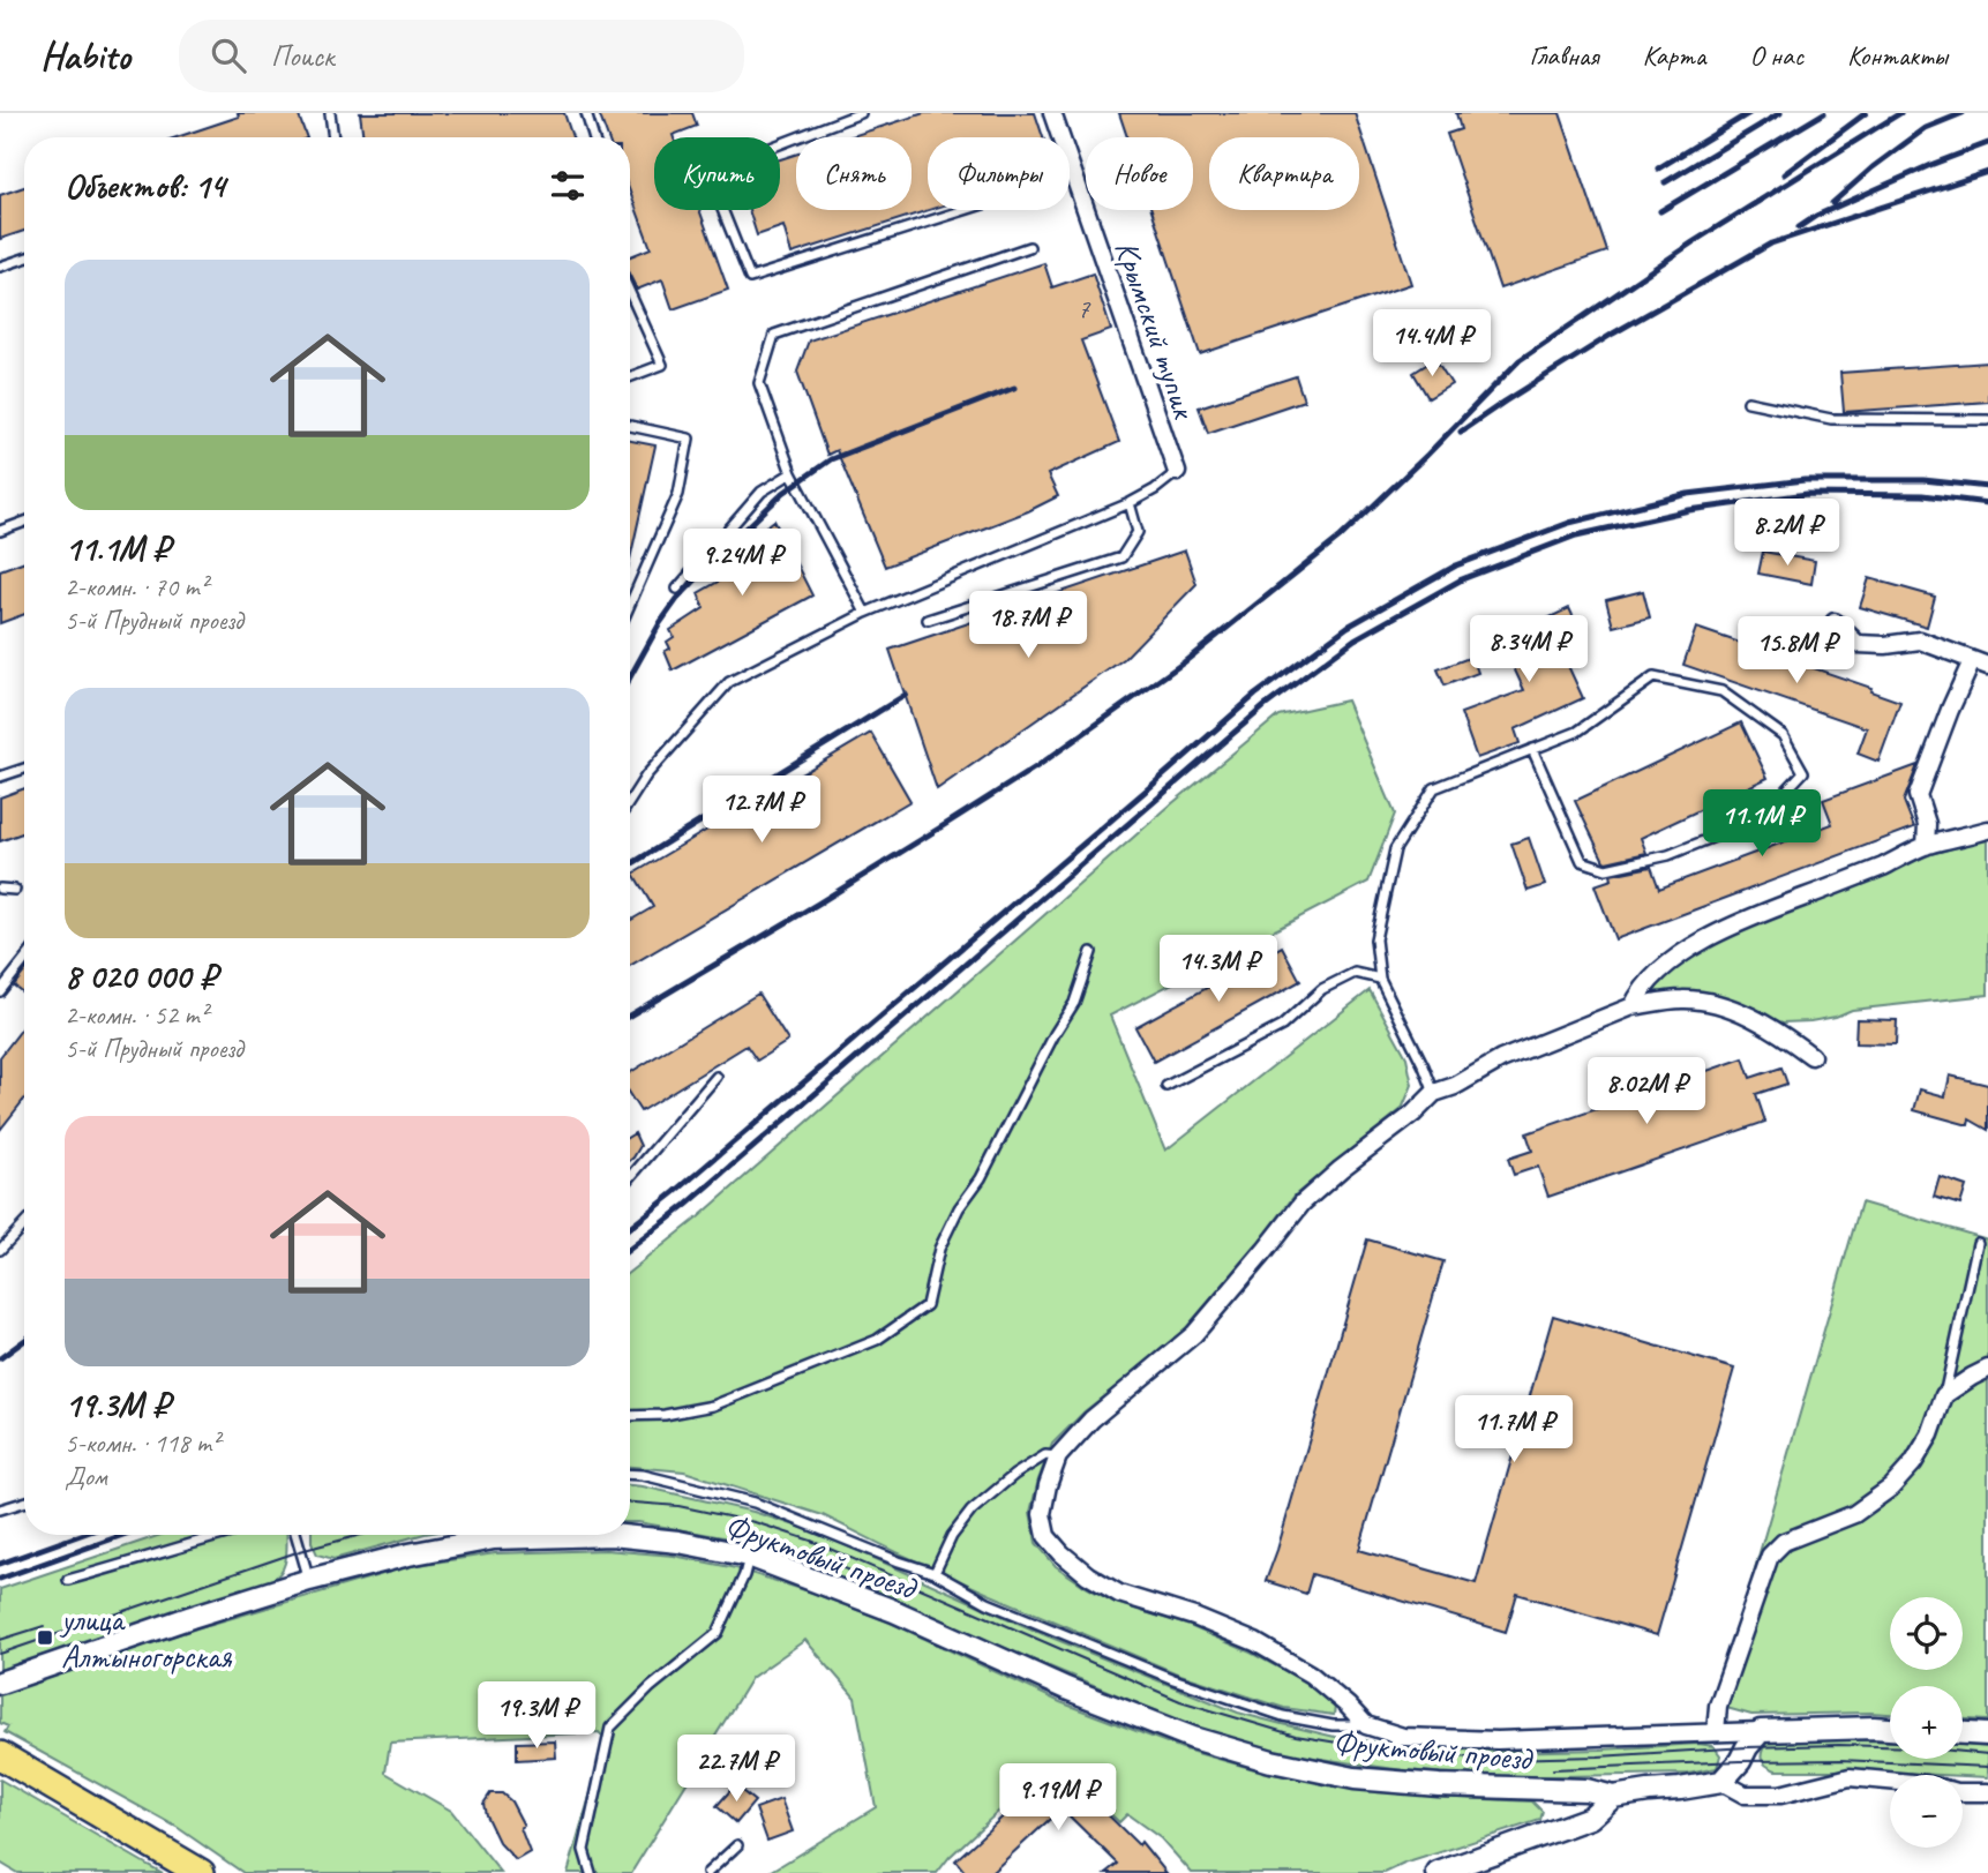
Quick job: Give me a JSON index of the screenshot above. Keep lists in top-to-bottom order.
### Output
{
  "streets": {
    "street": ["Крымский тупик", "Фруктовый проезд"]
  },
  "places": {
    "transit": ["улица Алтыногорская"]
  },
  "house_numbers": ["7"],
  "page": {
    "header": "Habito",
    "search": "Поиск",
    "nav": [
      "Главная",
      "Карта",
      "О нас",
      "Контакты"
    ],
    "chip": [
      "Купить",
      "Снять",
      "Фильтры",
      "Новое",
      "Квартира"
    ],
    "heading": "Объектов: 14",
    "list": [
      {
        "name": "11.1M ₽",
        "note": "2-комн. · 70 m² · 5-й Прудный проезд"
      },
      {
        "name": "8 020 000 ₽",
        "note": "2-комн. · 52 m² · 5-й Прудный проезд"
      },
      {
        "name": "19.3M ₽",
        "note": "5-комн. · 118 m² · Дом"
      }
    ],
    "price": [
      "14.4M ₽",
      "8.2M ₽",
      "9.24M ₽",
      "18.7M ₽",
      "8.34M ₽",
      "15.8M ₽",
      "12.7M ₽",
      "11.1M ₽",
      "14.3M ₽",
      "8.02M ₽",
      "11.7M ₽",
      "19.3M ₽",
      "22.7M ₽",
      "9.19M ₽"
    ],
    "map_buttons": ["+", "−"]
  }
}
